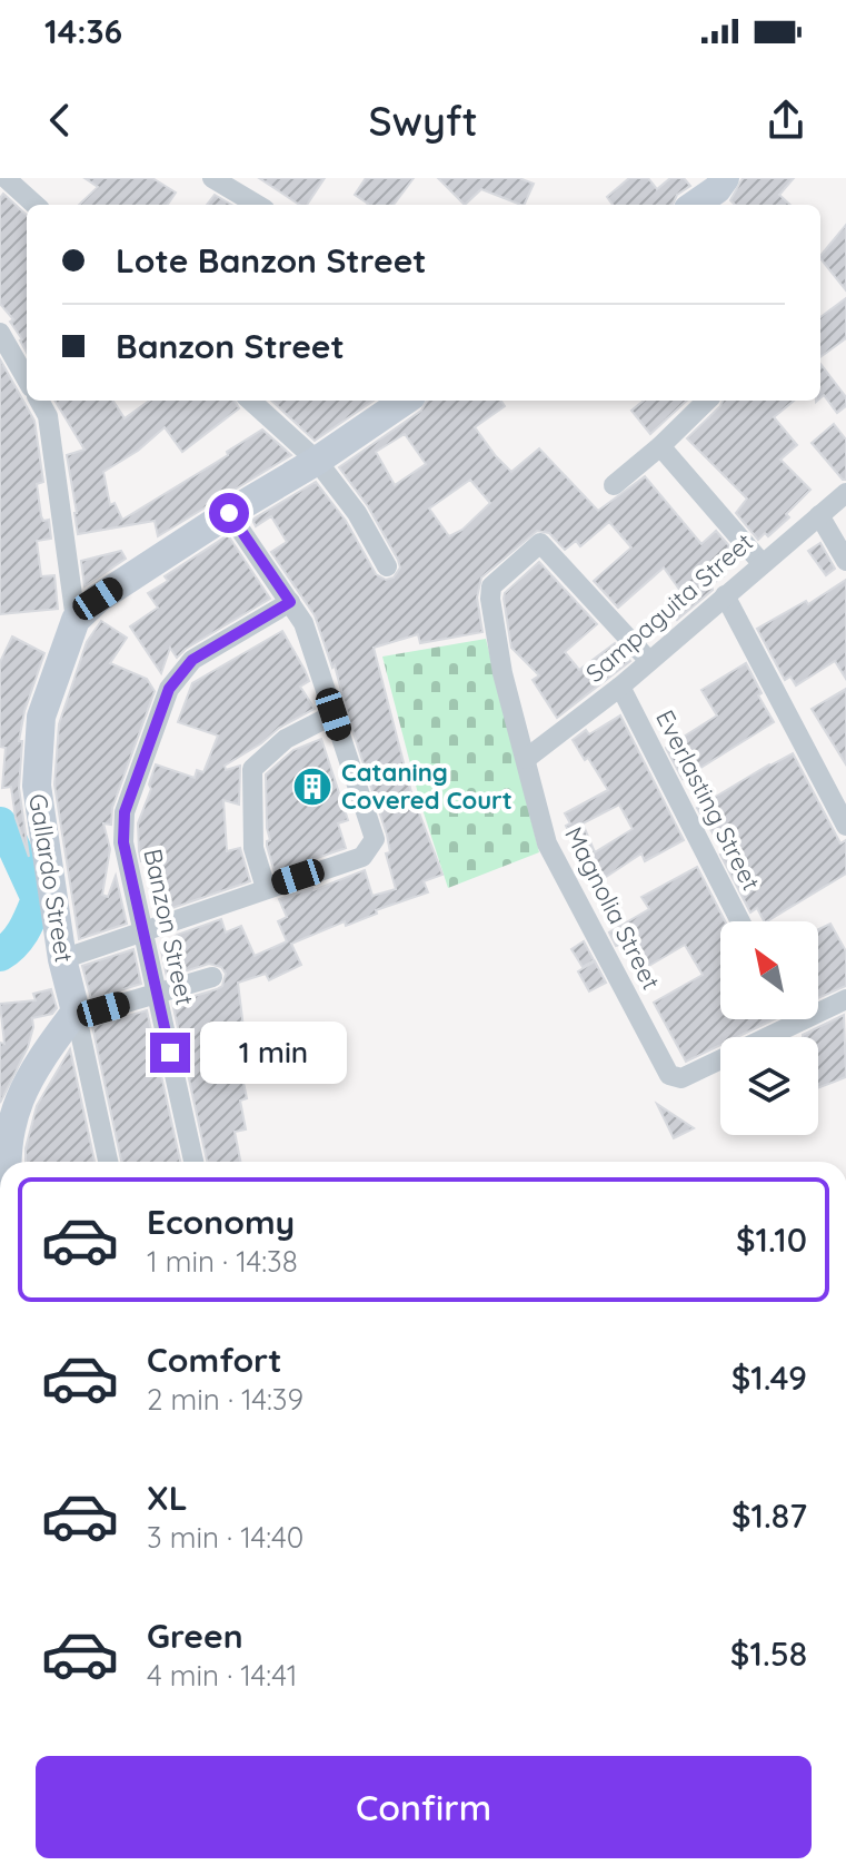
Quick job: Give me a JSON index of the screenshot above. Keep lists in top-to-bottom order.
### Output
{
  "streets": {
    "street": [
      "Sampaguita Street",
      "Everlasting Street",
      "Gallardo Street",
      "Magnolia Street",
      "Banzon Street"
    ]
  },
  "crossings": [
    ["Sampaguita Street", "Everlasting Street"],
    ["Sampaguita Street", "Magnolia Street"]
  ],
  "places": {
    "building": ["Cataning Covered Court"]
  },
  "north": "top left",
  "page": {
    "status": "14:36",
    "header": "Swyft",
    "banner": ["Lote Banzon Street", "Banzon Street"],
    "bubble": "1 min",
    "list": [
      {
        "name": "Economy",
        "note": "1 min · 14:38",
        "value": "$1.10"
      },
      {
        "name": "Comfort",
        "note": "2 min · 14:39",
        "value": "$1.49"
      },
      {
        "name": "XL",
        "note": "3 min · 14:40",
        "value": "$1.87"
      },
      {
        "name": "Green",
        "note": "4 min · 14:41",
        "value": "$1.58"
      }
    ],
    "buttons": "Confirm"
  }
}
